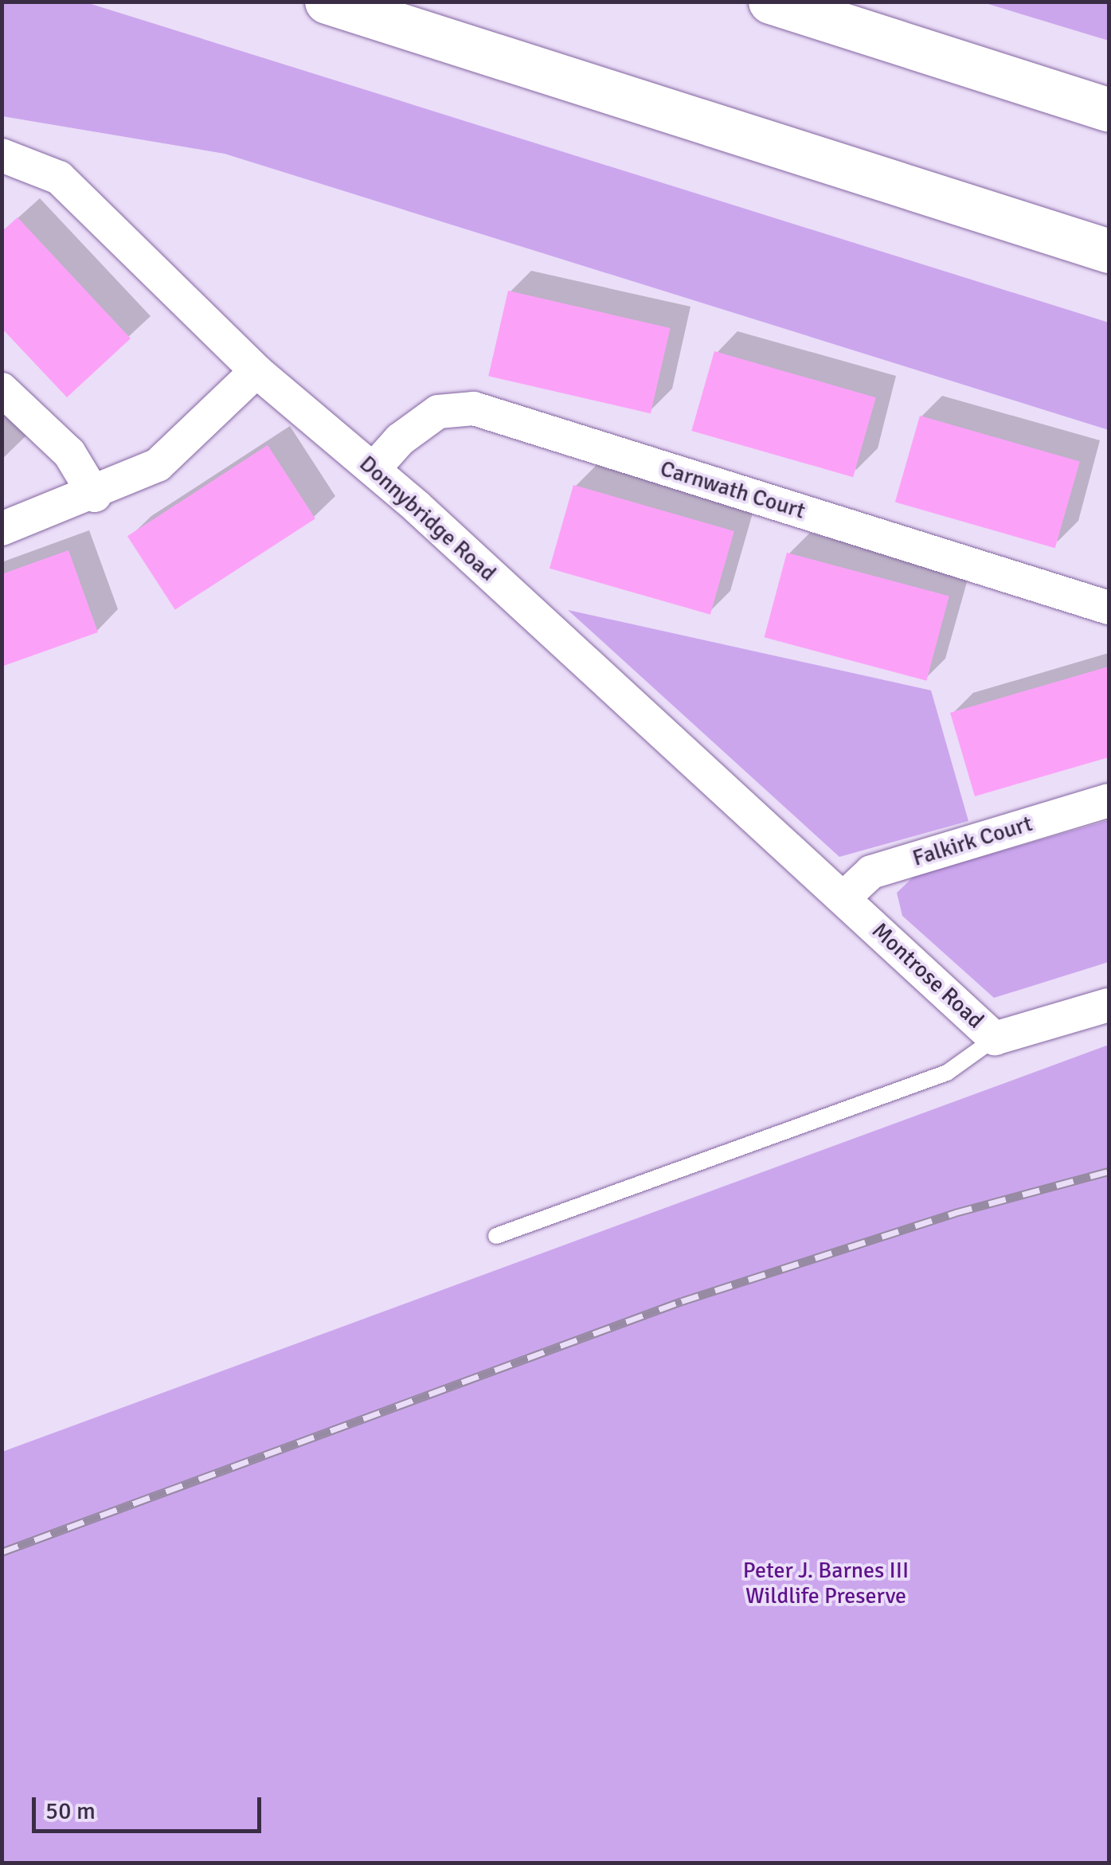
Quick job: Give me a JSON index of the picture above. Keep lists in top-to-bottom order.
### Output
{
  "streets": {
    "street": [
      "Carnwath Court",
      "Donnybridge Road",
      "Falkirk Court",
      "Montrose Road"
    ]
  },
  "crossings": [
    ["Carnwath Court", "Donnybridge Road"],
    ["Donnybridge Road", "Falkirk Court"],
    ["Donnybridge Road", "Montrose Road"],
    ["Falkirk Court", "Montrose Road"]
  ],
  "parks": ["Peter J. Barnes III Wildlife Preserve"],
  "scale_bar": "50 m"
}
